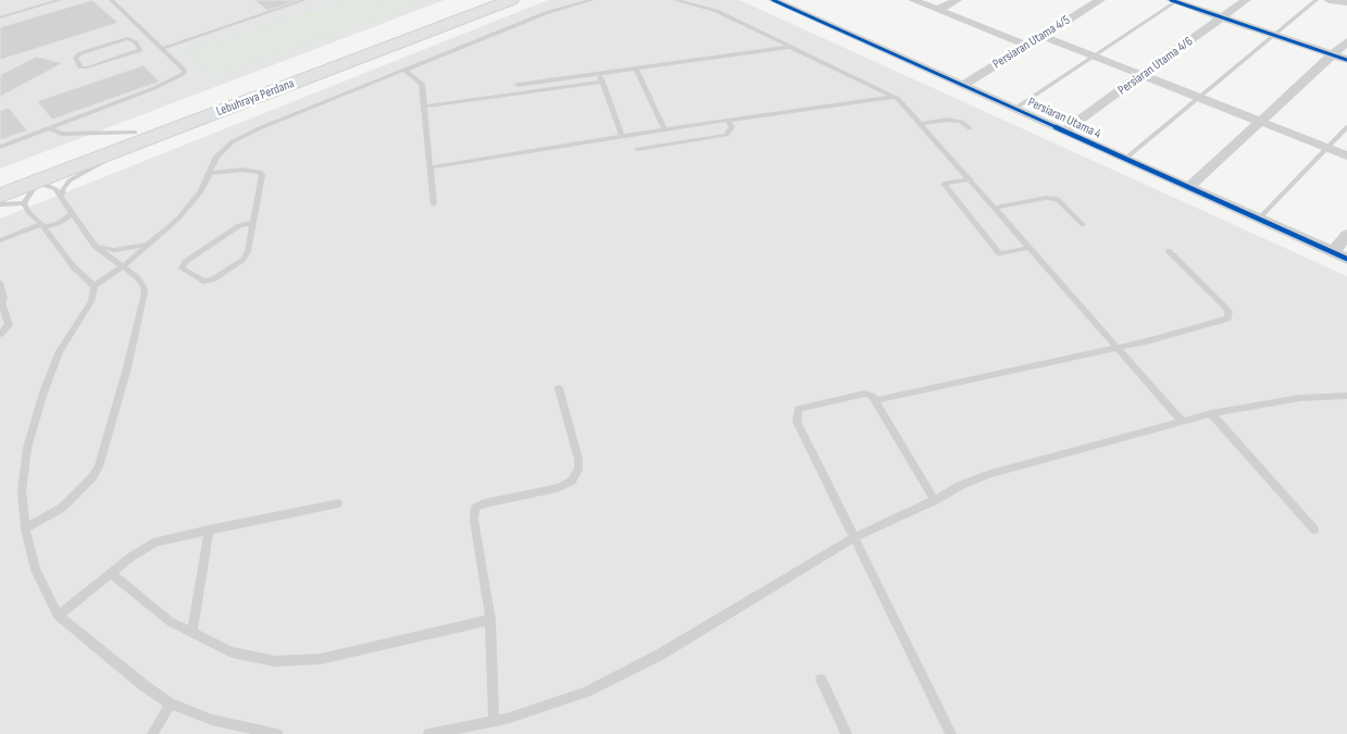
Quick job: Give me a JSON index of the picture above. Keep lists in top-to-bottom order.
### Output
{
  "streets": {
    "main road": ["Lebuhraya Perdana"],
    "street": ["Persiaran Utama 4/5", "Persiaran Utama 4/6", "Persiaran Utama 4"]
  },
  "crossings": [
    ["Persiaran Utama 4/5", "Persiaran Utama 4"],
    ["Persiaran Utama 4/6", "Persiaran Utama 4"]
  ]
}
